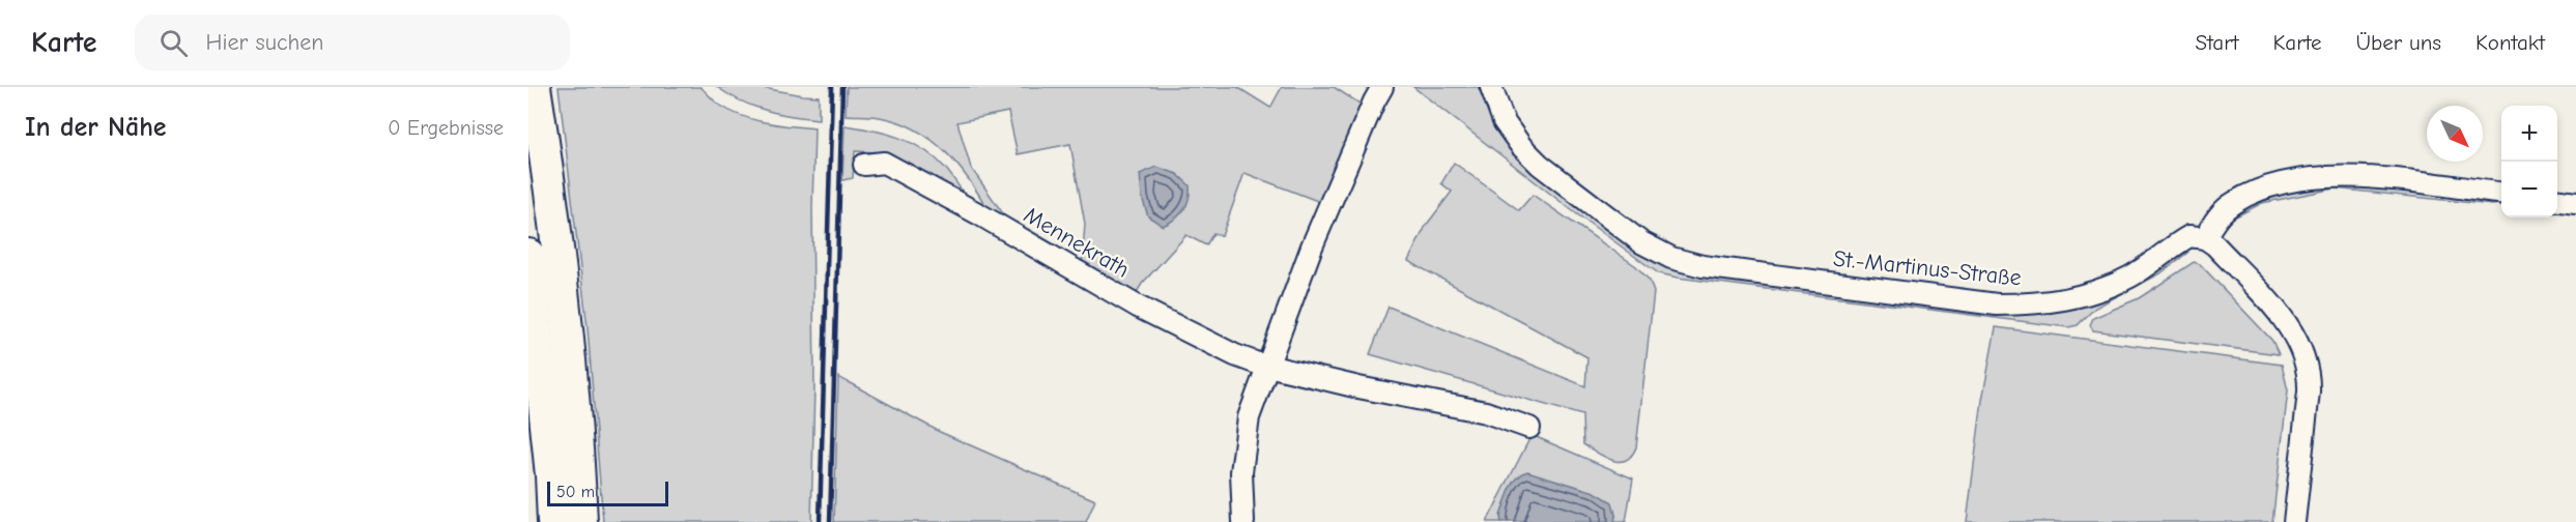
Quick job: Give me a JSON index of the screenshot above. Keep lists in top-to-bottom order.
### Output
{
  "streets": {
    "street": ["Mennekrath", "St.-Martinus-Straße"]
  },
  "scale_bar": "50 m",
  "north": "bottom right",
  "page": {
    "header": "Karte",
    "search": "Hier suchen",
    "nav": [
      "Start",
      "Karte",
      "Über uns",
      "Kontakt"
    ],
    "heading": ["In der Nähe", "0 Ergebnisse"],
    "map_buttons": ["+", "−"],
    "scale": "50 m"
  }
}
